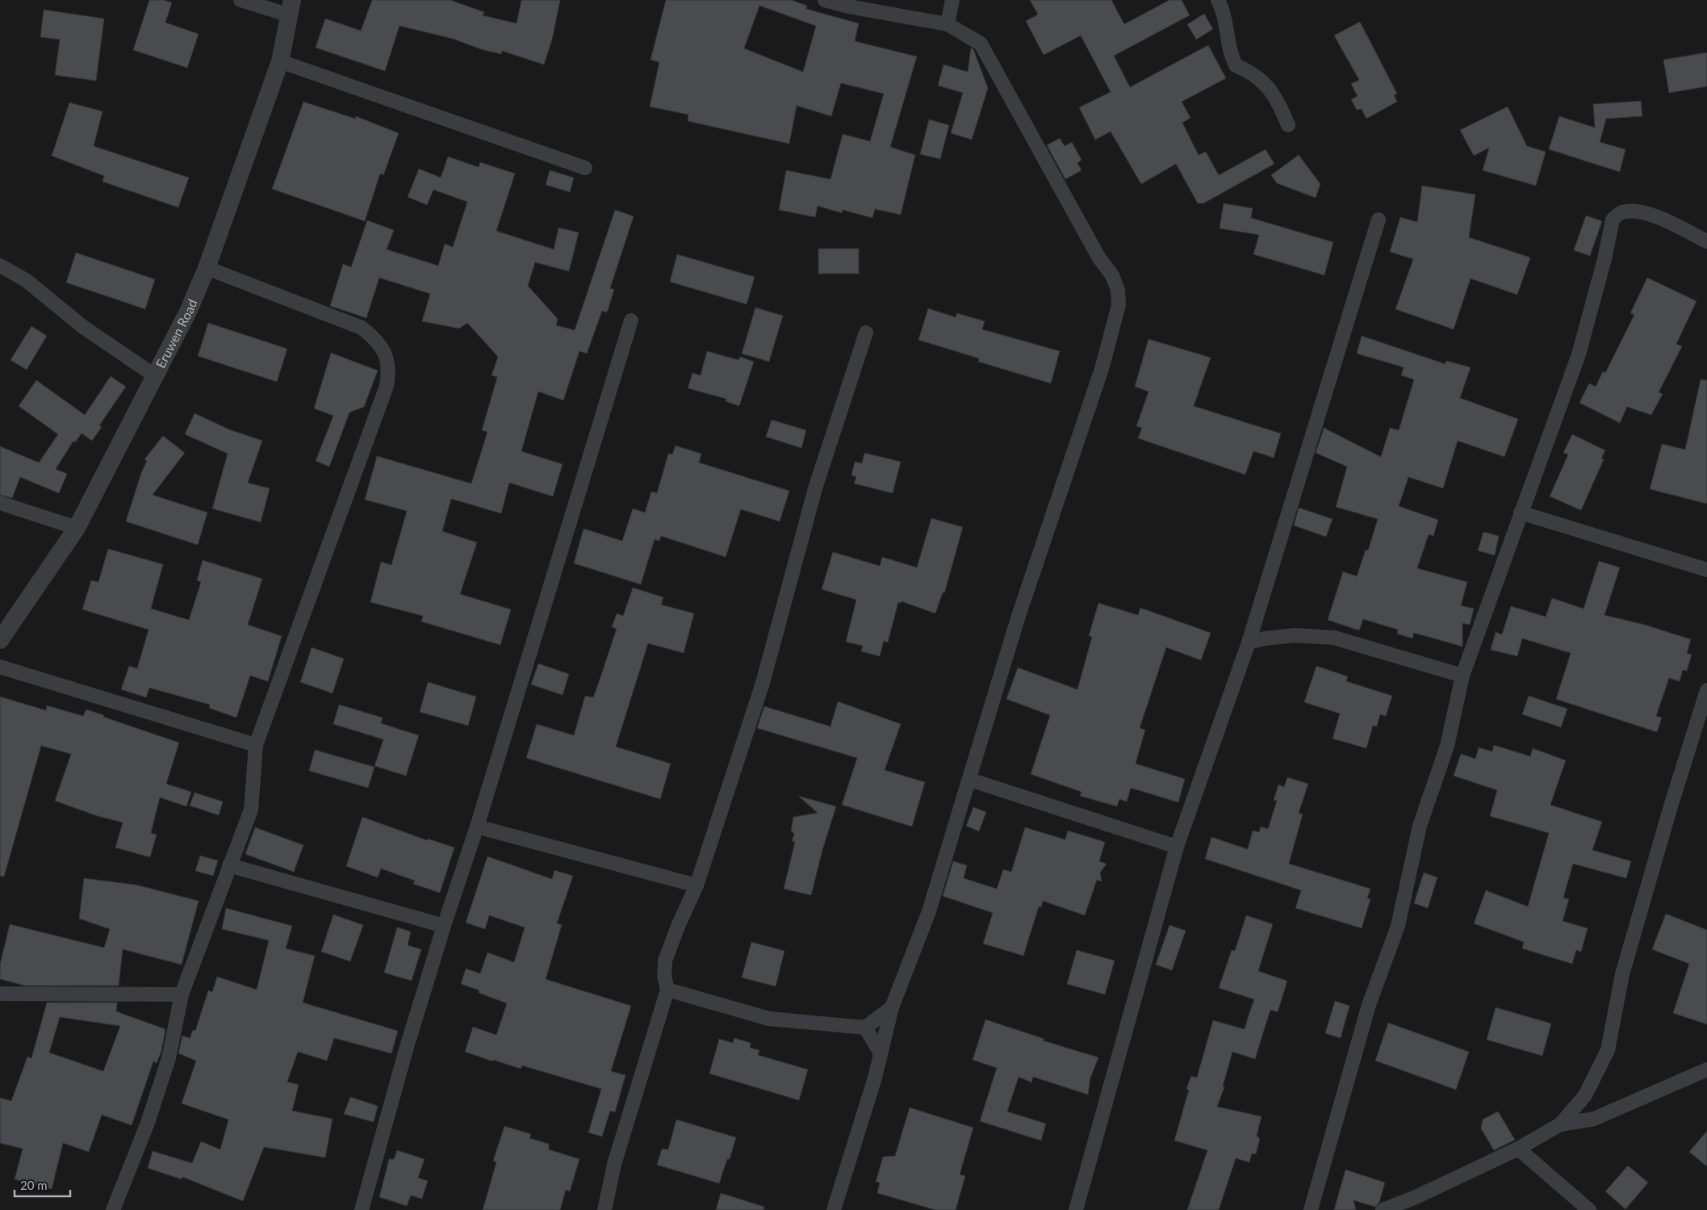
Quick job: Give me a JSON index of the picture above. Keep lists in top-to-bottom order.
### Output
{
  "streets": {
    "street": ["Eruwen Road"]
  },
  "scale_bar": "20 m"
}
